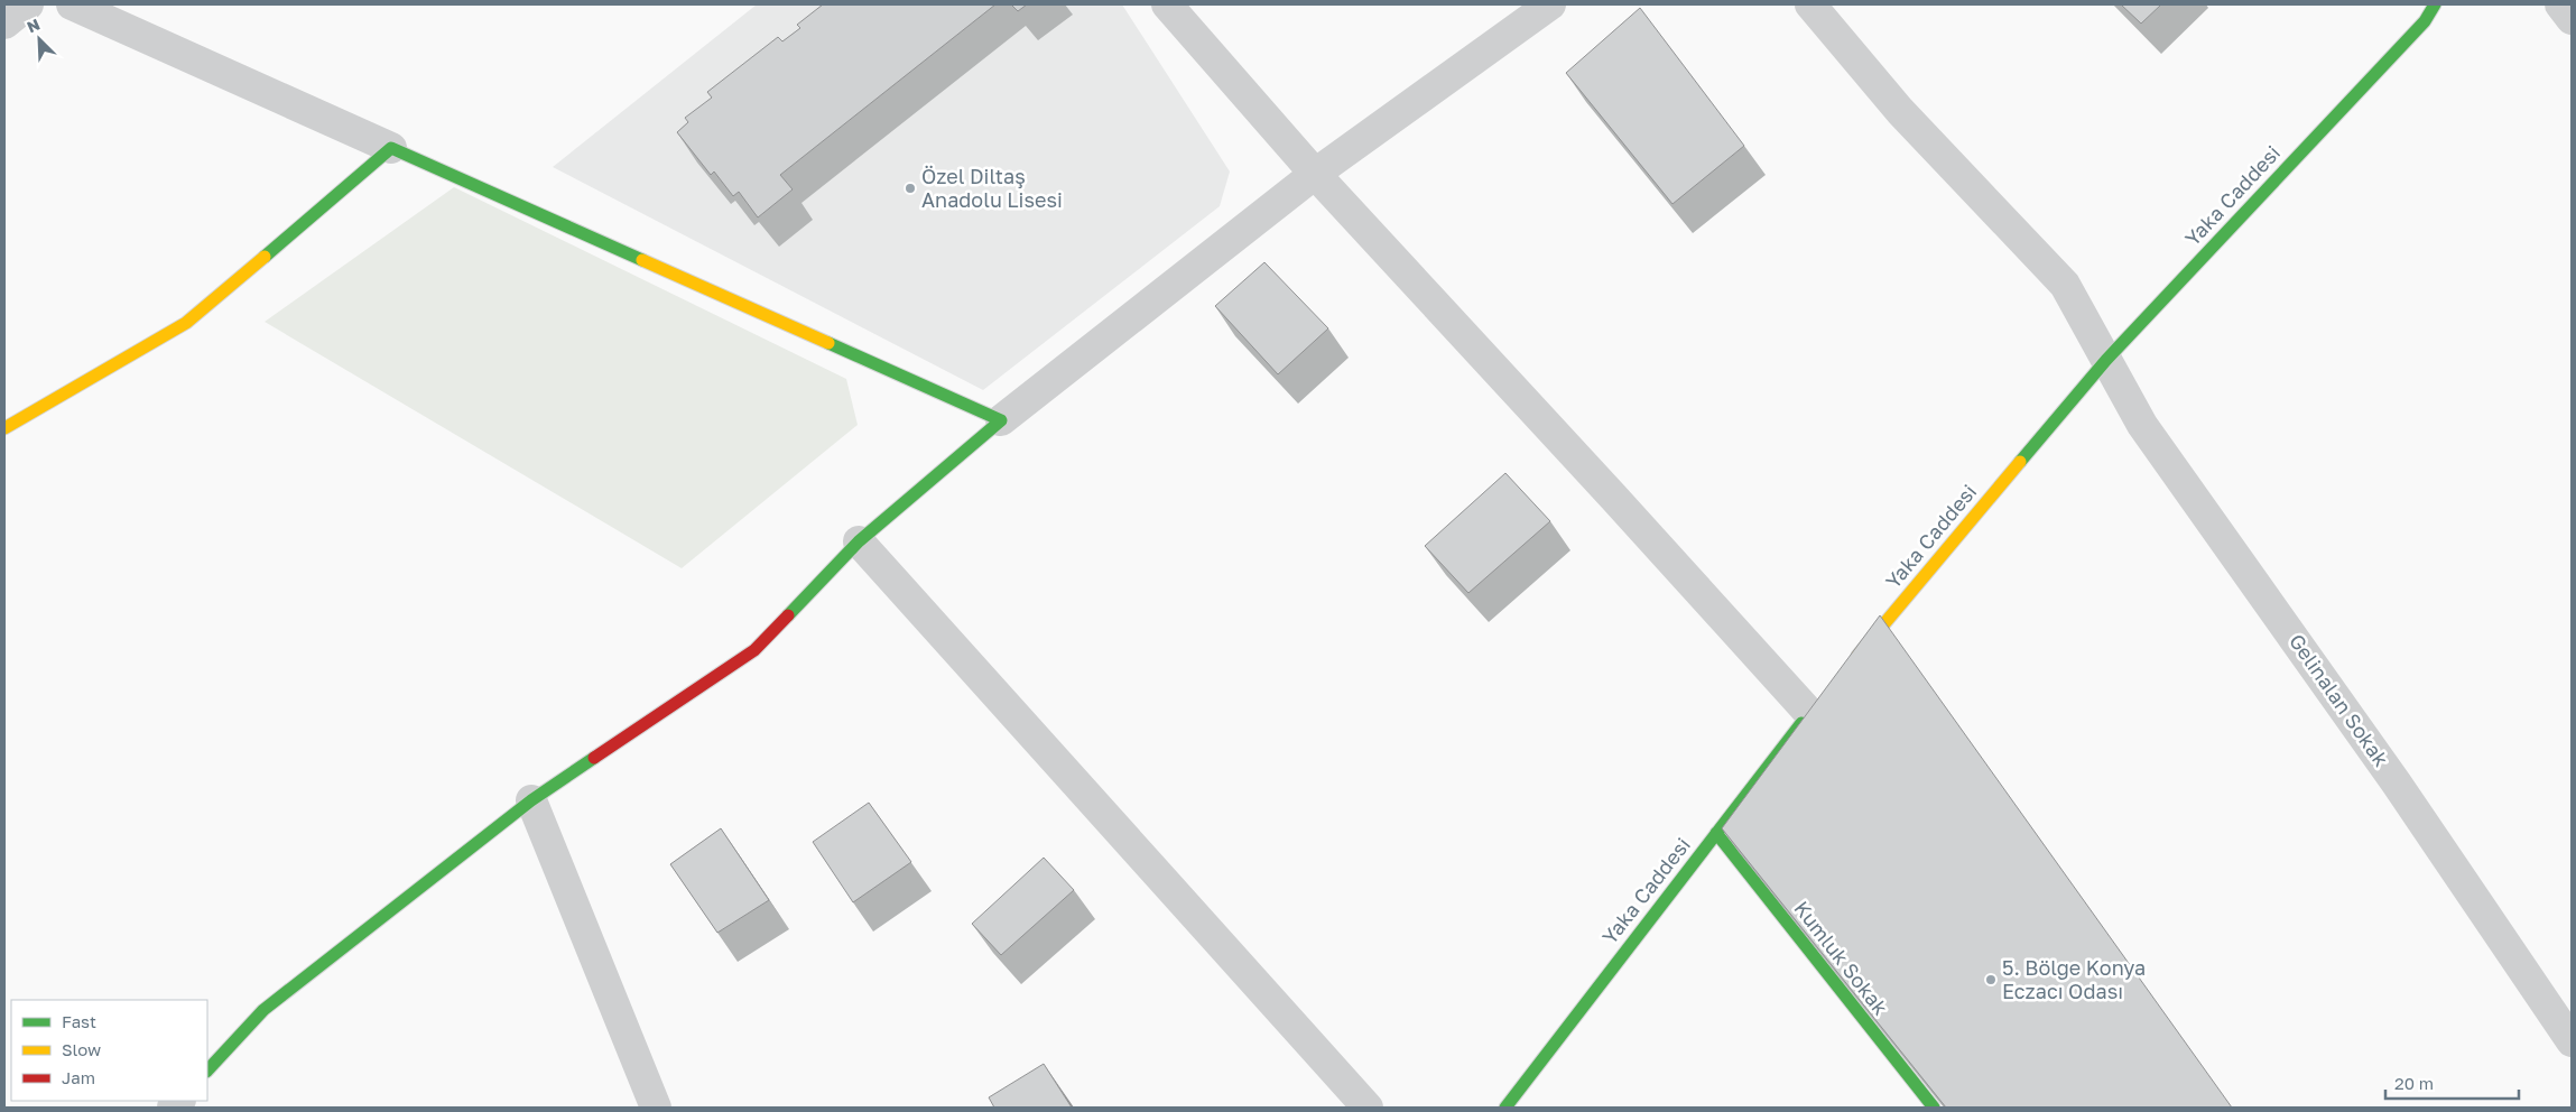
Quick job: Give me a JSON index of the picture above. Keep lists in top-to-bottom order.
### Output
{
  "streets": {
    "street": ["Yaka Caddesi", "Gelinalan Sokak", "Kumluk Sokak"]
  },
  "crossings": [
    ["Yaka Caddesi", "Gelinalan Sokak"],
    ["Yaka Caddesi", "Kumluk Sokak"]
  ],
  "places": ["Özel Diltaş Anadolu Lisesi", "5. Bölge Konya Eczacı Odası"],
  "legend": ["Fast", "Slow", "Jam"],
  "scale_bar": "20 m",
  "north": "top left"
}
